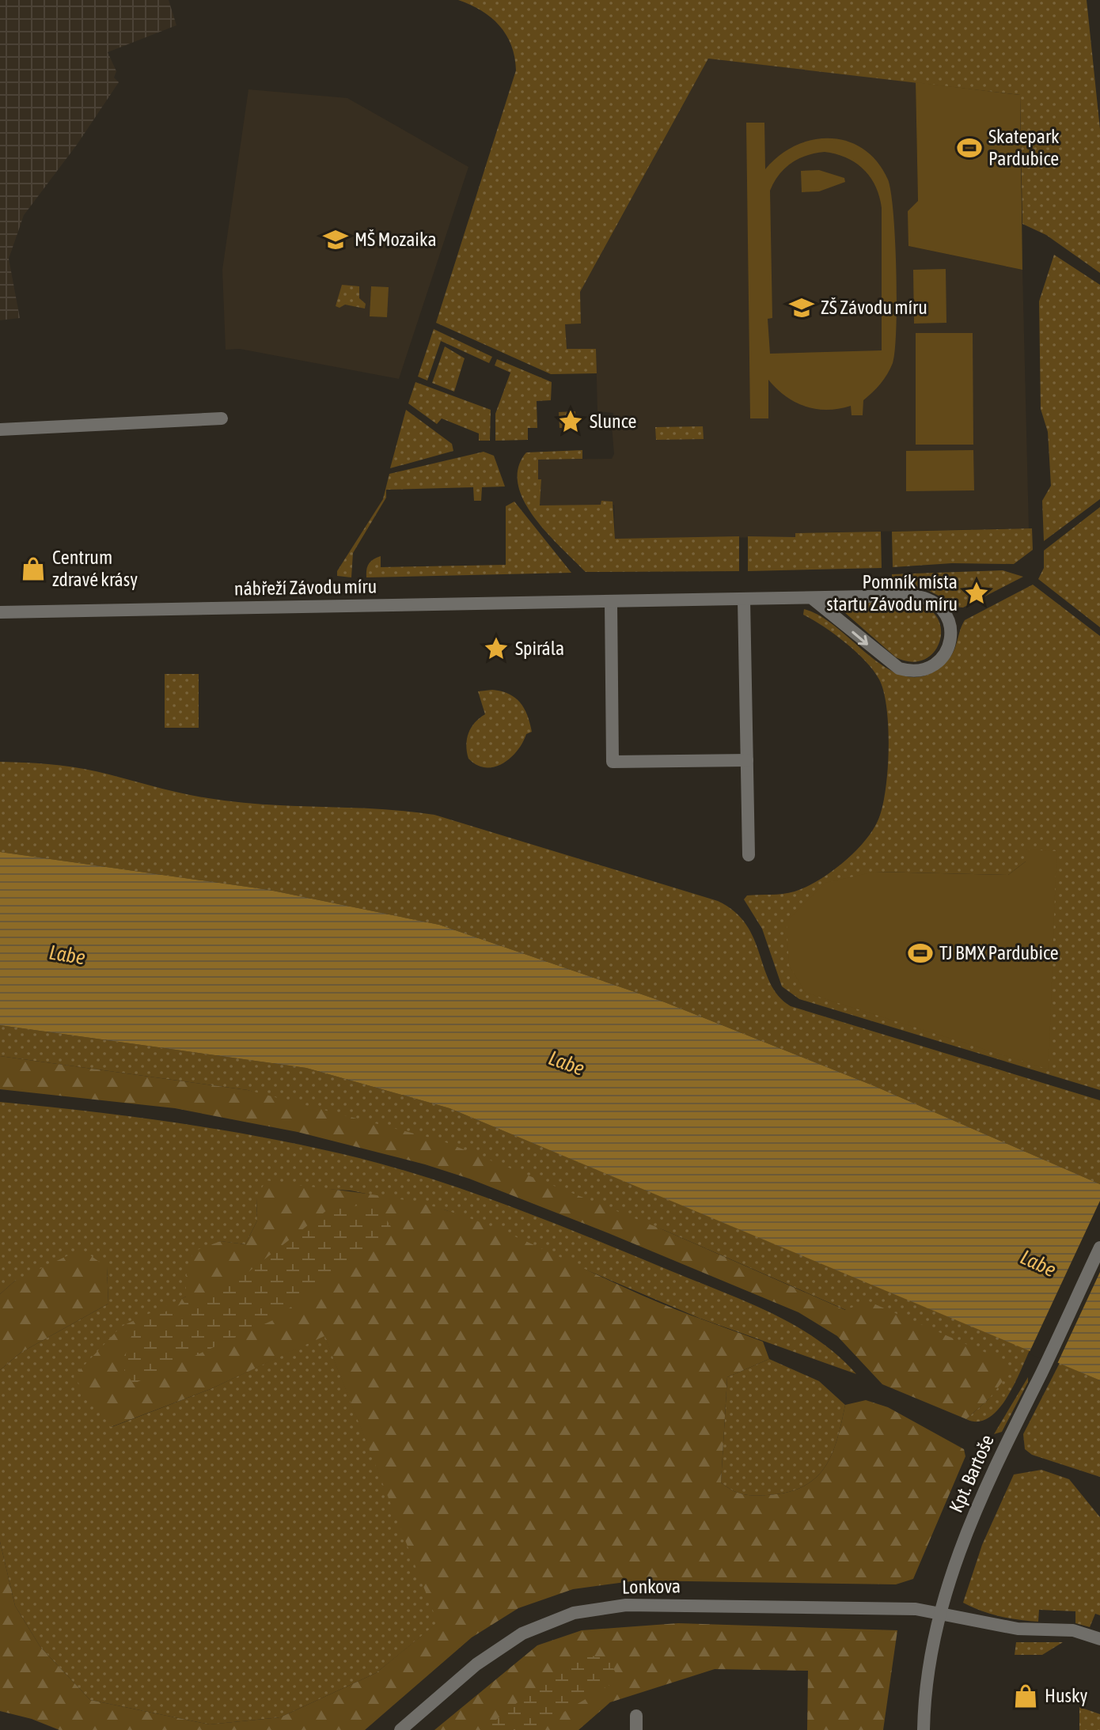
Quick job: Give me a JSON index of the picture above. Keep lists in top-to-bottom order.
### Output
{
  "streets": {
    "street": ["nábřeží Závodu míru", "Kpt. Bartoše", "Lonkova"]
  },
  "crossings": [
    ["Kpt. Bartoše", "Lonkova"]
  ],
  "water": ["Labe"],
  "places": {
    "sports": ["Skatepark Pardubice", "TJ BMX Pardubice"],
    "school or university": ["MŠ Mozaika", "ZŠ Závodu míru"],
    "place": ["Slunce", "Pomník místa startu Závodu míru", "Spirála"],
    "shop": ["Centrum zdravé krásy", "Husky"]
  }
}
